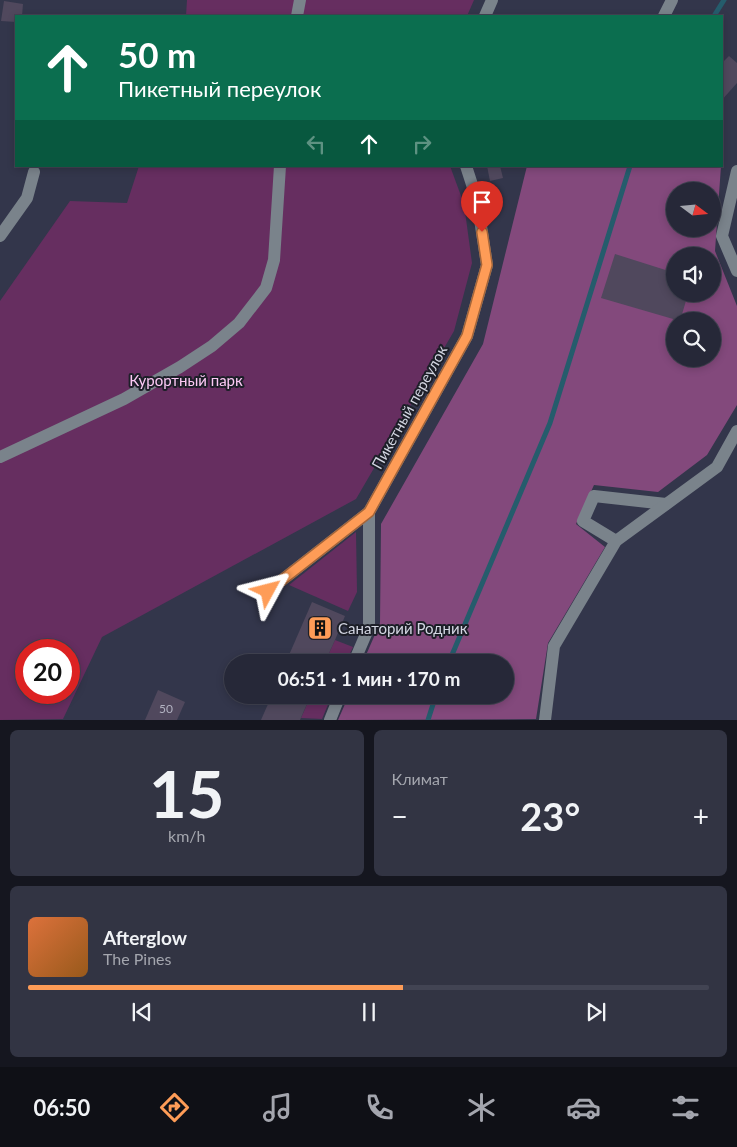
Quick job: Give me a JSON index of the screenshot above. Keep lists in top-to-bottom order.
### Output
{
  "streets": {
    "street": ["Пикетный переулок"]
  },
  "parks": ["Курортный парк"],
  "places": {
    "building": ["Санаторий Родник"]
  },
  "house_numbers": ["50"],
  "north": "right",
  "page": {
    "turn": ["50 m", "Пикетный переулок"],
    "limit": "20",
    "trip": "06:51 · 1 мин · 170 m",
    "tile": [
      ["15", "km/h"],
      "Климат"
    ],
    "heat": ["−", "23°", "+"],
    "song": ["Afterglow", "The Pines"],
    "tabs": "06:50"
  }
}
